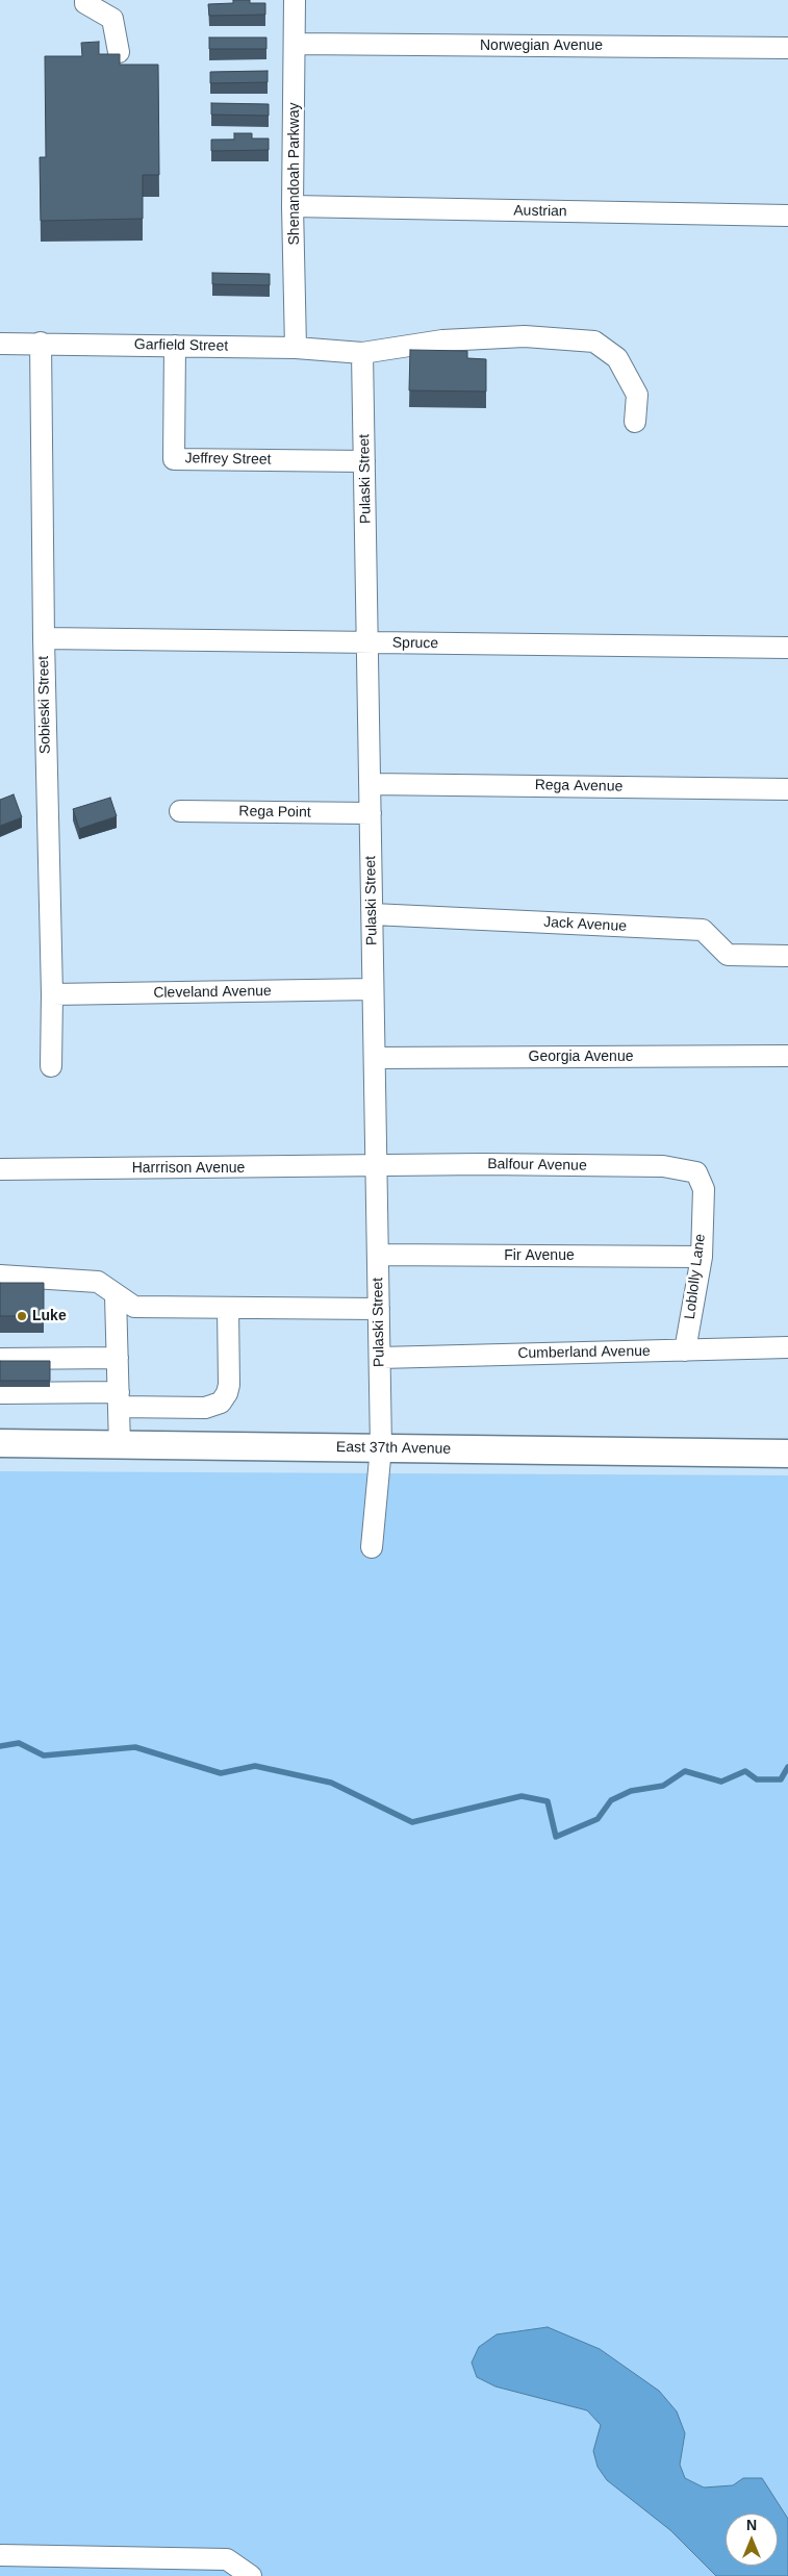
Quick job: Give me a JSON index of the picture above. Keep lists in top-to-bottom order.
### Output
{
  "streets": {
    "main road": ["East 37th Avenue"],
    "street": [
      "Norwegian Avenue",
      "Shenandoah Parkway",
      "Austrian",
      "Garfield Street",
      "Jeffrey Street",
      "Pulaski Street",
      "Spruce",
      "Sobieski Street",
      "Rega Avenue",
      "Rega Point",
      "Jack Avenue",
      "Cleveland Avenue",
      "Georgia Avenue",
      "Balfour Avenue",
      "Harrrison Avenue",
      "Fir Avenue",
      "Loblolly Lane",
      "Cumberland Avenue"
    ]
  },
  "crossings": [
    ["Norwegian Avenue", "Shenandoah Parkway"],
    ["Shenandoah Parkway", "Austrian"],
    ["Shenandoah Parkway", "Garfield Street"],
    ["Garfield Street", "Jeffrey Street"],
    ["Garfield Street", "Pulaski Street"],
    ["Garfield Street", "Sobieski Street"],
    ["Jeffrey Street", "Pulaski Street"],
    ["Pulaski Street", "Spruce"],
    ["Pulaski Street", "Rega Avenue"],
    ["Pulaski Street", "Rega Point"],
    ["Pulaski Street", "Jack Avenue"],
    ["Pulaski Street", "Cleveland Avenue"],
    ["Pulaski Street", "Georgia Avenue"],
    ["Pulaski Street", "Balfour Avenue"],
    ["Pulaski Street", "Harrrison Avenue"],
    ["Pulaski Street", "Fir Avenue"],
    ["Pulaski Street", "Cumberland Avenue"],
    ["Pulaski Street", "East 37th Avenue"],
    ["Spruce", "Sobieski Street"],
    ["Sobieski Street", "Cleveland Avenue"],
    ["Balfour Avenue", "Harrrison Avenue"],
    ["Balfour Avenue", "Loblolly Lane"],
    ["Fir Avenue", "Loblolly Lane"],
    ["Loblolly Lane", "Cumberland Avenue"]
  ],
  "places": ["Luke"],
  "north": "top"
}
